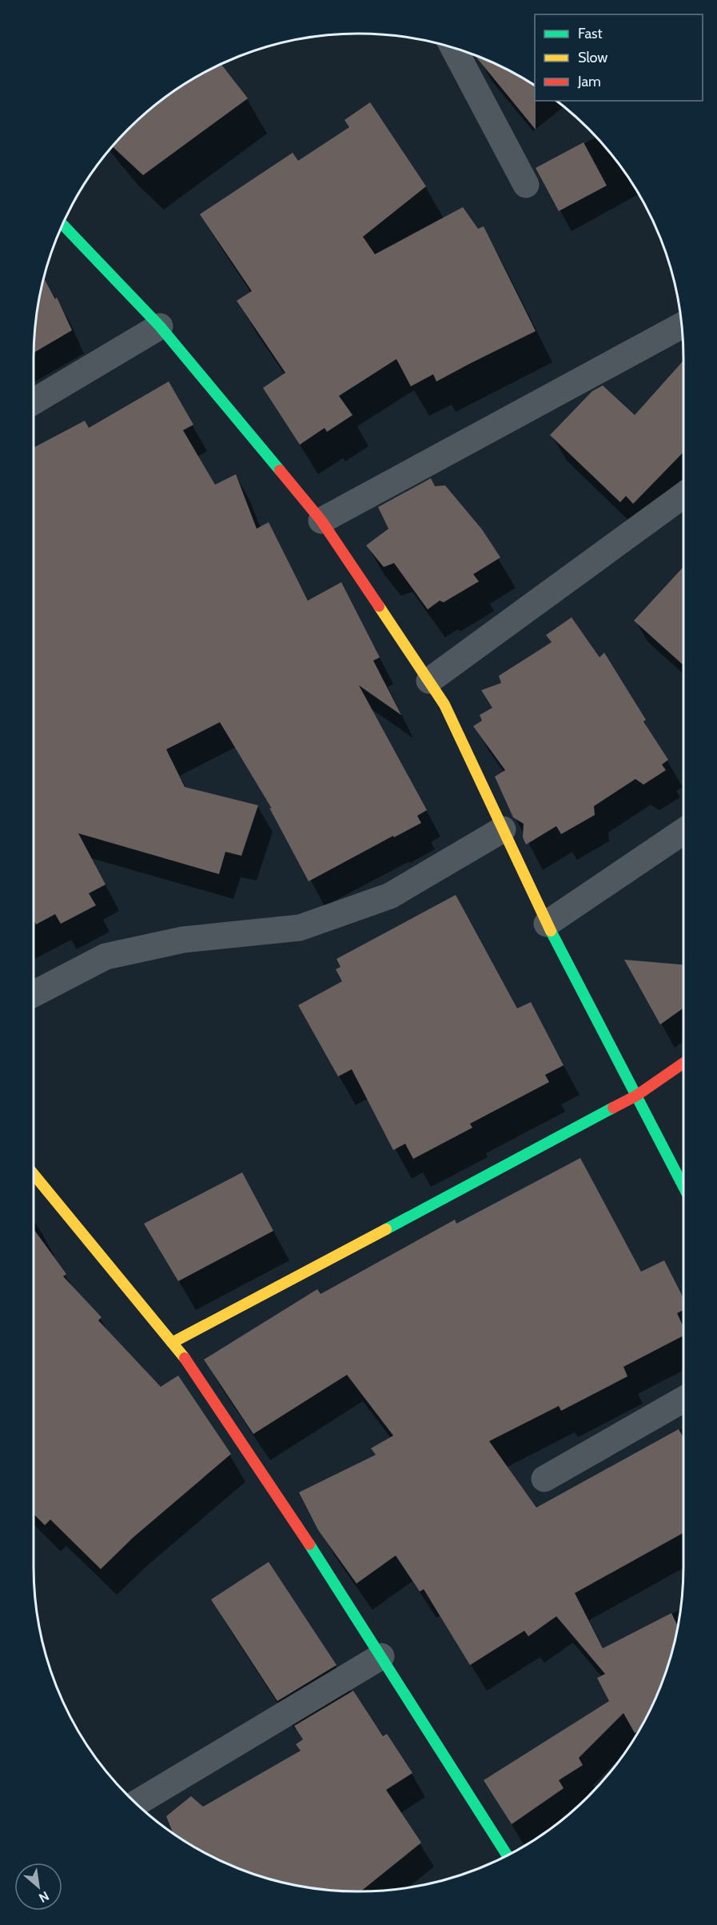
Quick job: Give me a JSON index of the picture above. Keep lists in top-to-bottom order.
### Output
{
  "legend": ["Fast", "Slow", "Jam"],
  "north": "bottom right"
}
